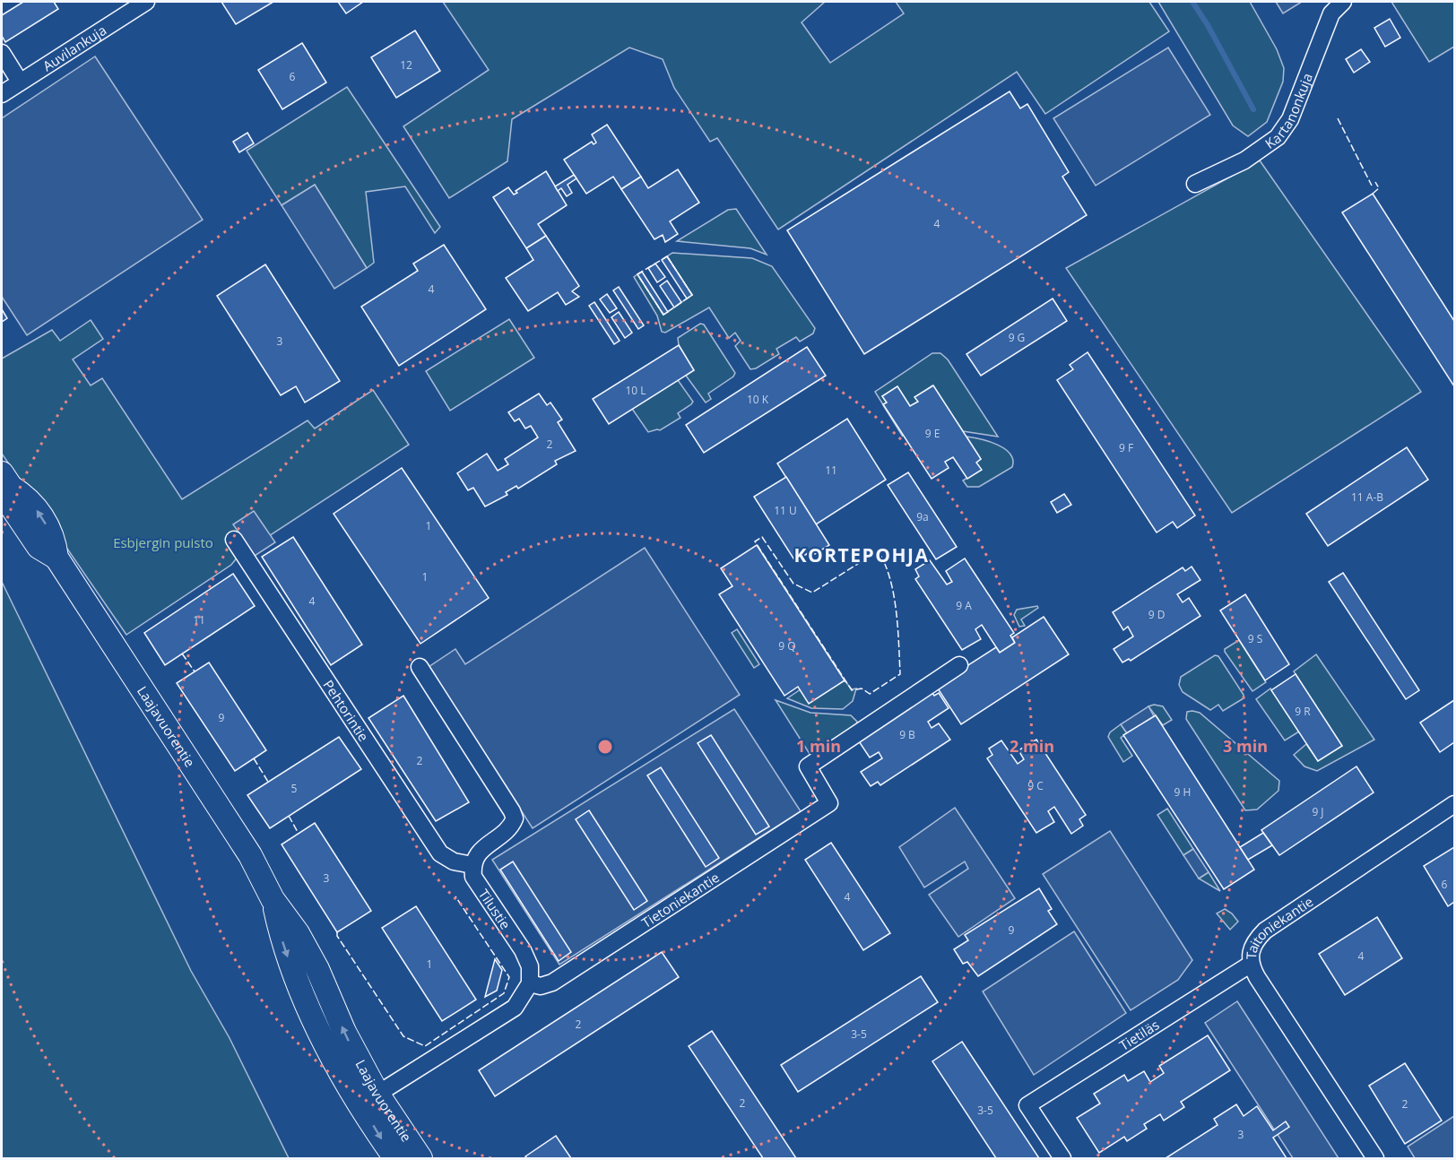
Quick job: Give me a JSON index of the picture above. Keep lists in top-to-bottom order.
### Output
{
  "streets": {
    "main road": ["Laajavuorentie"],
    "street": [
      "Auvilankuja",
      "Kartanonkuja",
      "Pehtorintie",
      "Tietoniekantie",
      "Tilustie",
      "Taitoniekantie",
      "Tietiläs"
    ]
  },
  "crossings": [
    ["Pehtorintie", "Tilustie"],
    ["Tietoniekantie", "Tilustie"],
    ["Taitoniekantie", "Tietiläs"]
  ],
  "districts": ["KORTEPOHJA"],
  "parks": ["Esbjergin puisto"],
  "house_numbers": [
    "12",
    "6",
    "4",
    "4",
    "9 G",
    "3",
    "10 L",
    "10 K",
    "9 E",
    "2",
    "9 F",
    "11",
    "11 A-B",
    "11 U",
    "9a",
    "1",
    "1",
    "4",
    "9 A",
    "9 D",
    "11",
    "9 S",
    "9 Q",
    "9 R",
    "9",
    "9 B",
    "2",
    "9 C",
    "5",
    "9 H",
    "9 J",
    "3",
    "6",
    "4",
    "9",
    "4",
    "1",
    "2",
    "3-5",
    "2",
    "2",
    "3-5",
    "3"
  ],
  "rings": ["1 min", "2 min", "3 min"]
}
